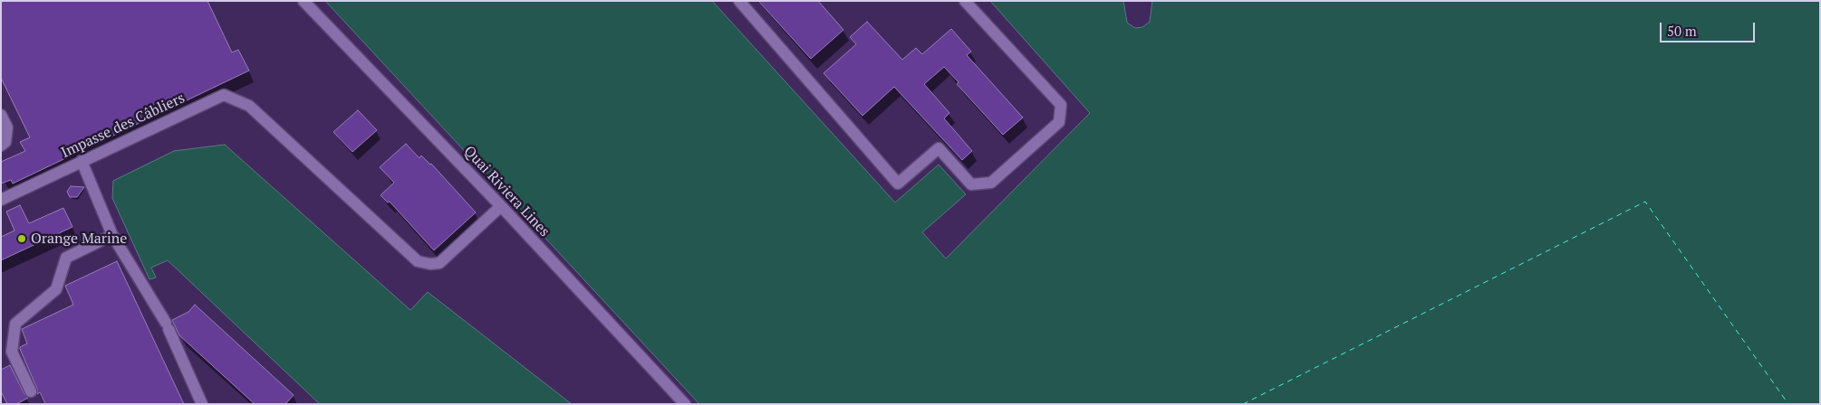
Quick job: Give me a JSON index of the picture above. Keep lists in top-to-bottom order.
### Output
{
  "streets": {
    "street": ["Impasse des Câbliers", "Quai Riviera Lines"]
  },
  "crossings": [
    ["Impasse des Câbliers", "Quai Riviera Lines"]
  ],
  "places": ["Orange Marine"],
  "scale_bar": "50 m"
}
